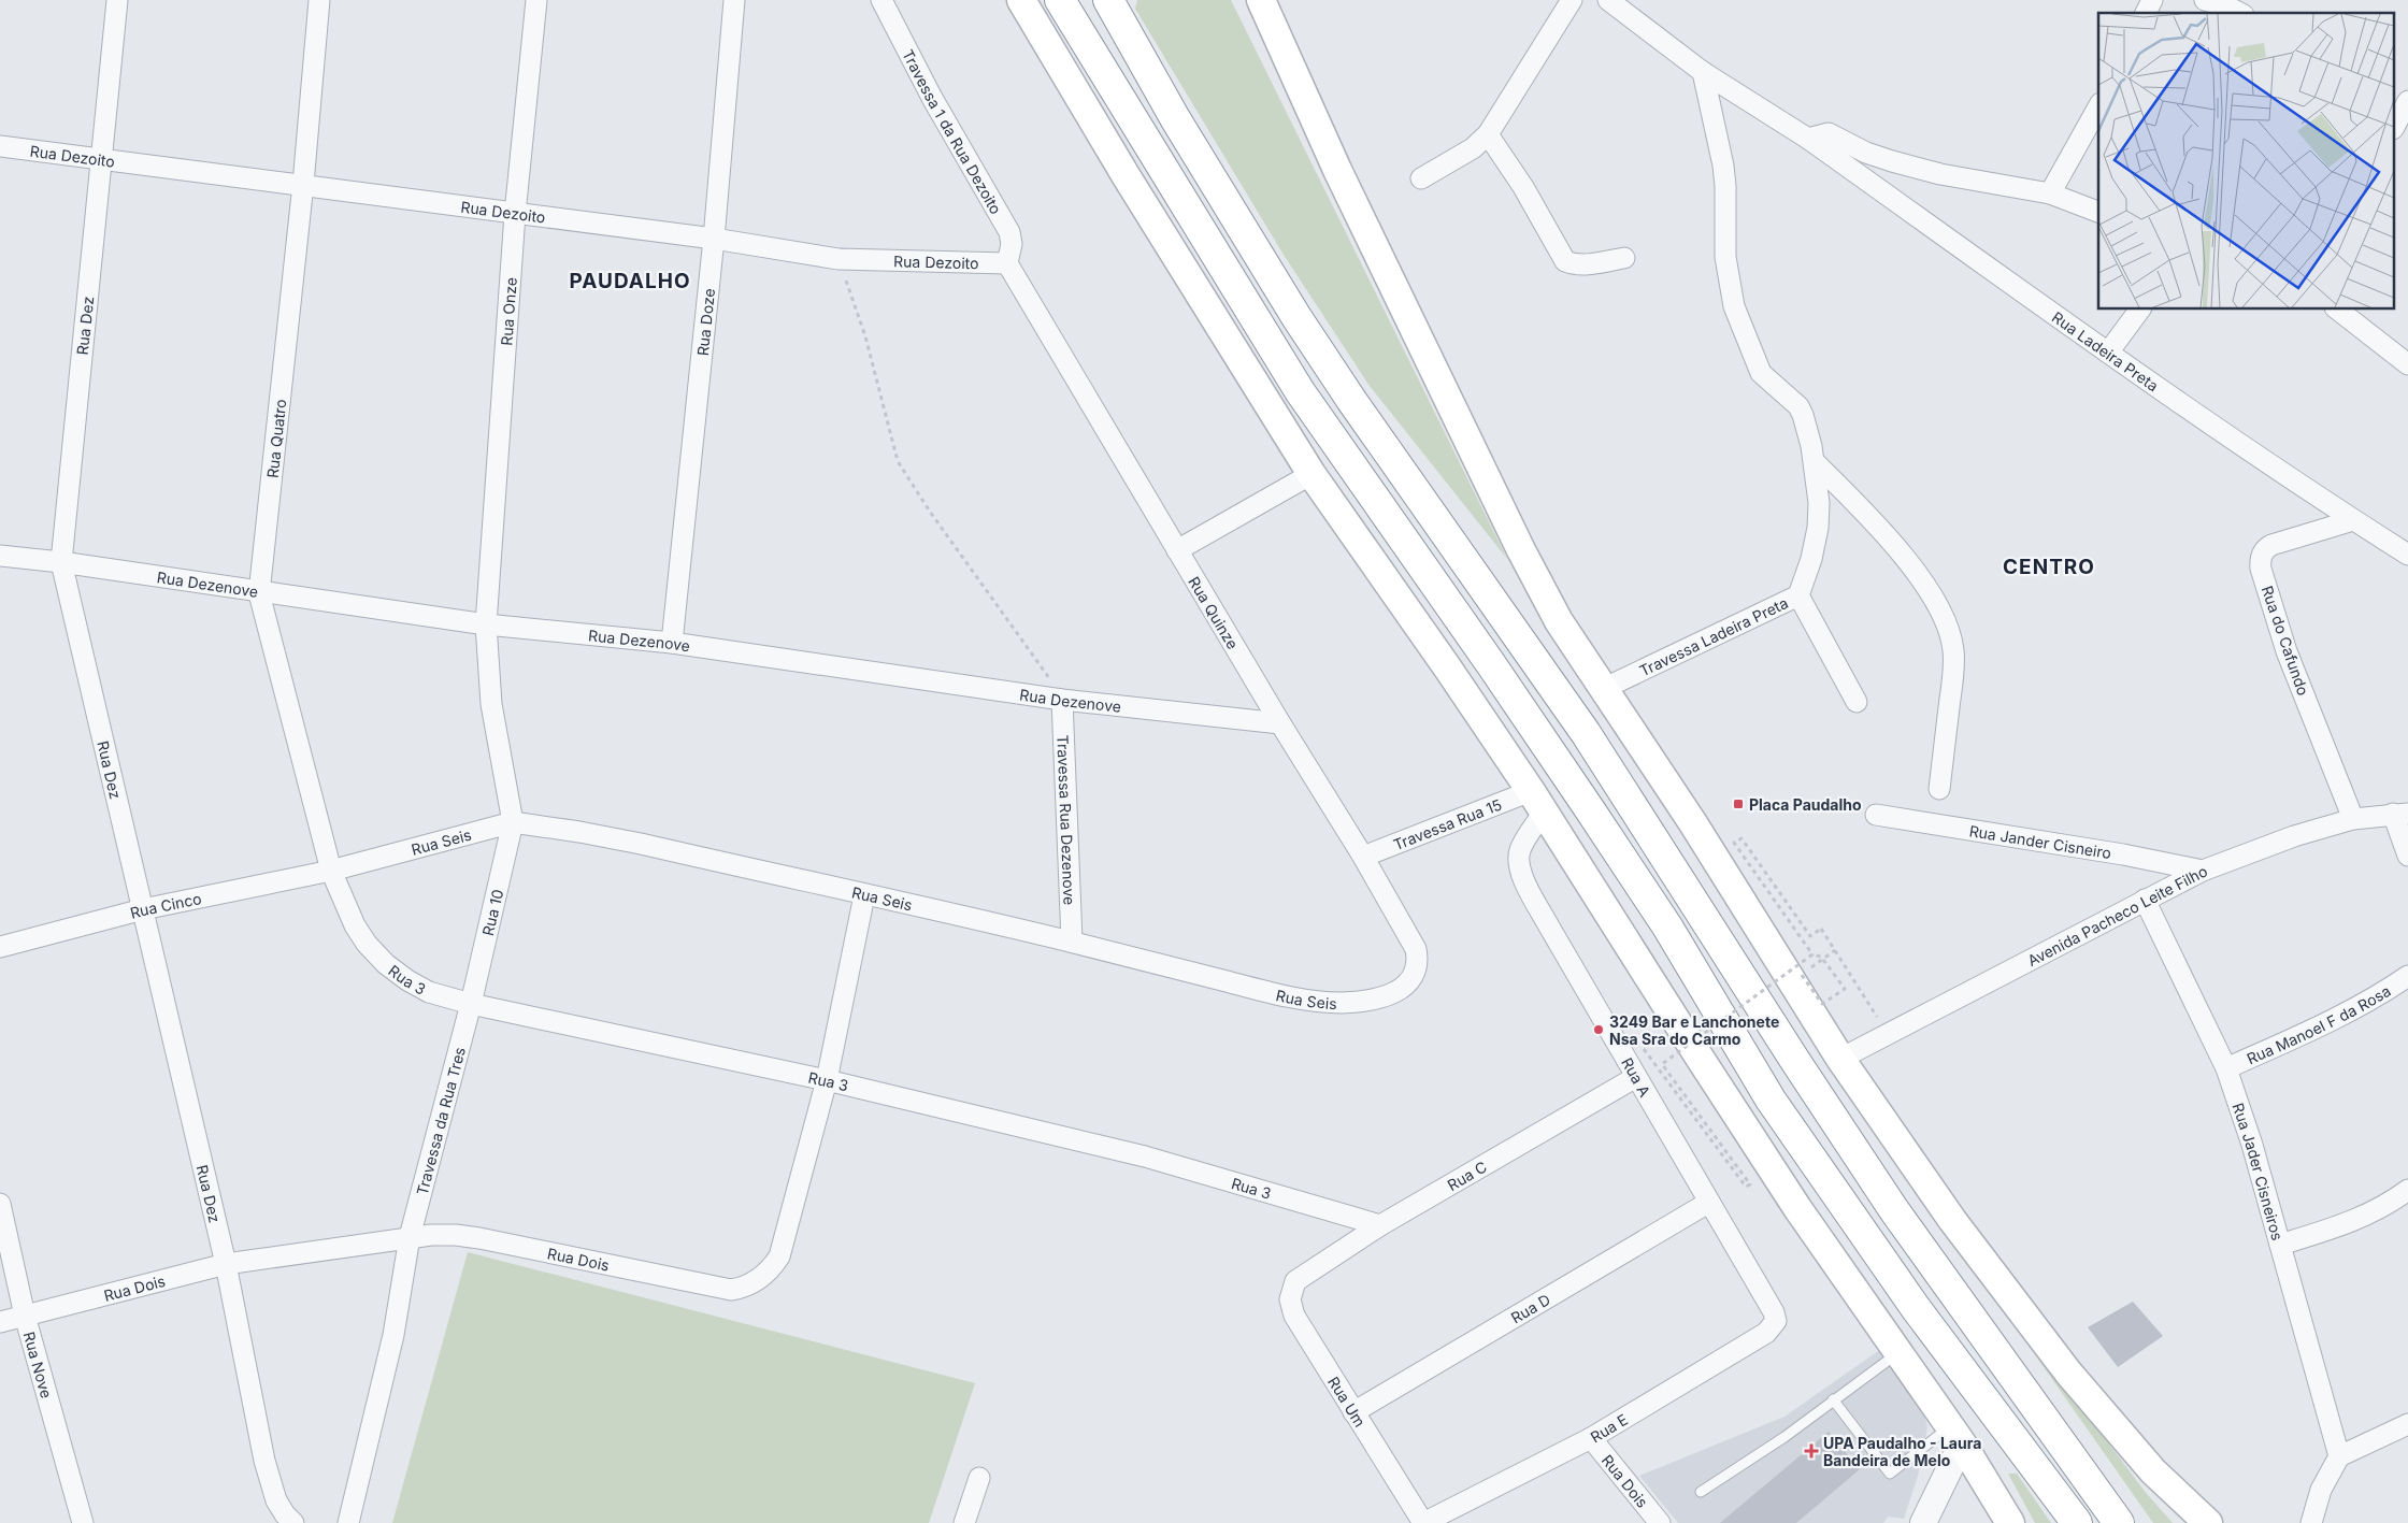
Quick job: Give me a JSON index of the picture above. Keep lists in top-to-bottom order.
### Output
{
  "streets": {
    "street": [
      "Travessa 1 da Rua Dezoito",
      "Rua Dezoito",
      "Rua Onze",
      "Rua Doze",
      "Rua Dez",
      "Rua Ladeira Preta",
      "Rua Quatro",
      "Rua Dezenove",
      "Rua Quinze",
      "Travessa Ladeira Preta",
      "Rua do Cafundo",
      "Travessa Rua Dezenove",
      "Travessa Rua 15",
      "Rua Seis",
      "Rua Jander Cisneiro",
      "Rua Cinco",
      "Rua 10",
      "Avenida Pacheco Leite Filho",
      "Rua 3",
      "Rua Manoel F da Rosa",
      "Rua A",
      "Travessa da Rua Tres",
      "Rua Jader Cisneiros",
      "Rua C",
      "Rua Dois",
      "Rua D",
      "Rua Nove",
      "Rua Um",
      "Rua E"
    ]
  },
  "crossings": [
    ["Travessa 1 da Rua Dezoito", "Rua Dezoito"],
    ["Travessa 1 da Rua Dezoito", "Rua Quinze"],
    ["Rua Dezoito", "Rua Onze"],
    ["Rua Dezoito", "Rua Doze"],
    ["Rua Dezoito", "Rua Dez"],
    ["Rua Dezoito", "Rua Quatro"],
    ["Rua Dezoito", "Rua Quinze"],
    ["Rua Onze", "Rua Dezenove"],
    ["Rua Doze", "Rua Dezenove"],
    ["Rua Dez", "Rua Dezenove"],
    ["Rua Dez", "Rua Cinco"],
    ["Rua Dez", "Rua Dois"],
    ["Rua Ladeira Preta", "Travessa Ladeira Preta"],
    ["Rua Ladeira Preta", "Rua do Cafundo"],
    ["Rua Quatro", "Rua Dezenove"],
    ["Rua Quatro", "Rua Seis"],
    ["Rua Quatro", "Rua Cinco"],
    ["Rua Quatro", "Rua 3"],
    ["Rua Dezenove", "Rua Quinze"],
    ["Rua Dezenove", "Travessa Rua Dezenove"],
    ["Rua Quinze", "Travessa Rua 15"],
    ["Rua Quinze", "Rua Seis"],
    ["Rua do Cafundo", "Avenida Pacheco Leite Filho"],
    ["Travessa Rua Dezenove", "Rua Seis"],
    ["Travessa Rua 15", "Rua A"],
    ["Rua Seis", "Rua Cinco"],
    ["Rua Seis", "Rua 10"],
    ["Rua Seis", "Rua 3"],
    ["Rua Seis", "Rua Dois"],
    ["Rua Jander Cisneiro", "Avenida Pacheco Leite Filho"],
    ["Rua Cinco", "Rua 3"],
    ["Rua 10", "Rua 3"],
    ["Rua 10", "Travessa da Rua Tres"],
    ["Avenida Pacheco Leite Filho", "Rua Jader Cisneiros"],
    ["Rua 3", "Travessa da Rua Tres"],
    ["Rua 3", "Rua C"],
    ["Rua 3", "Rua Dois"],
    ["Rua Manoel F da Rosa", "Rua Jader Cisneiros"],
    ["Rua A", "Rua C"],
    ["Rua A", "Rua D"],
    ["Rua A", "Rua E"],
    ["Travessa da Rua Tres", "Rua Dois"],
    ["Rua C", "Rua Um"],
    ["Rua Dois", "Rua Nove"],
    ["Rua Dois", "Rua E"],
    ["Rua D", "Rua Um"],
    ["Rua Um", "Rua E"]
  ],
  "districts": ["PAUDALHO", "CENTRO"],
  "places": {
    "transit": ["Placa Paudalho"],
    "other": ["3249 Bar e Lanchonete Nsa Sra do Carmo"],
    "health": ["UPA Paudalho - Laura Bandeira de Melo"]
  }
}
